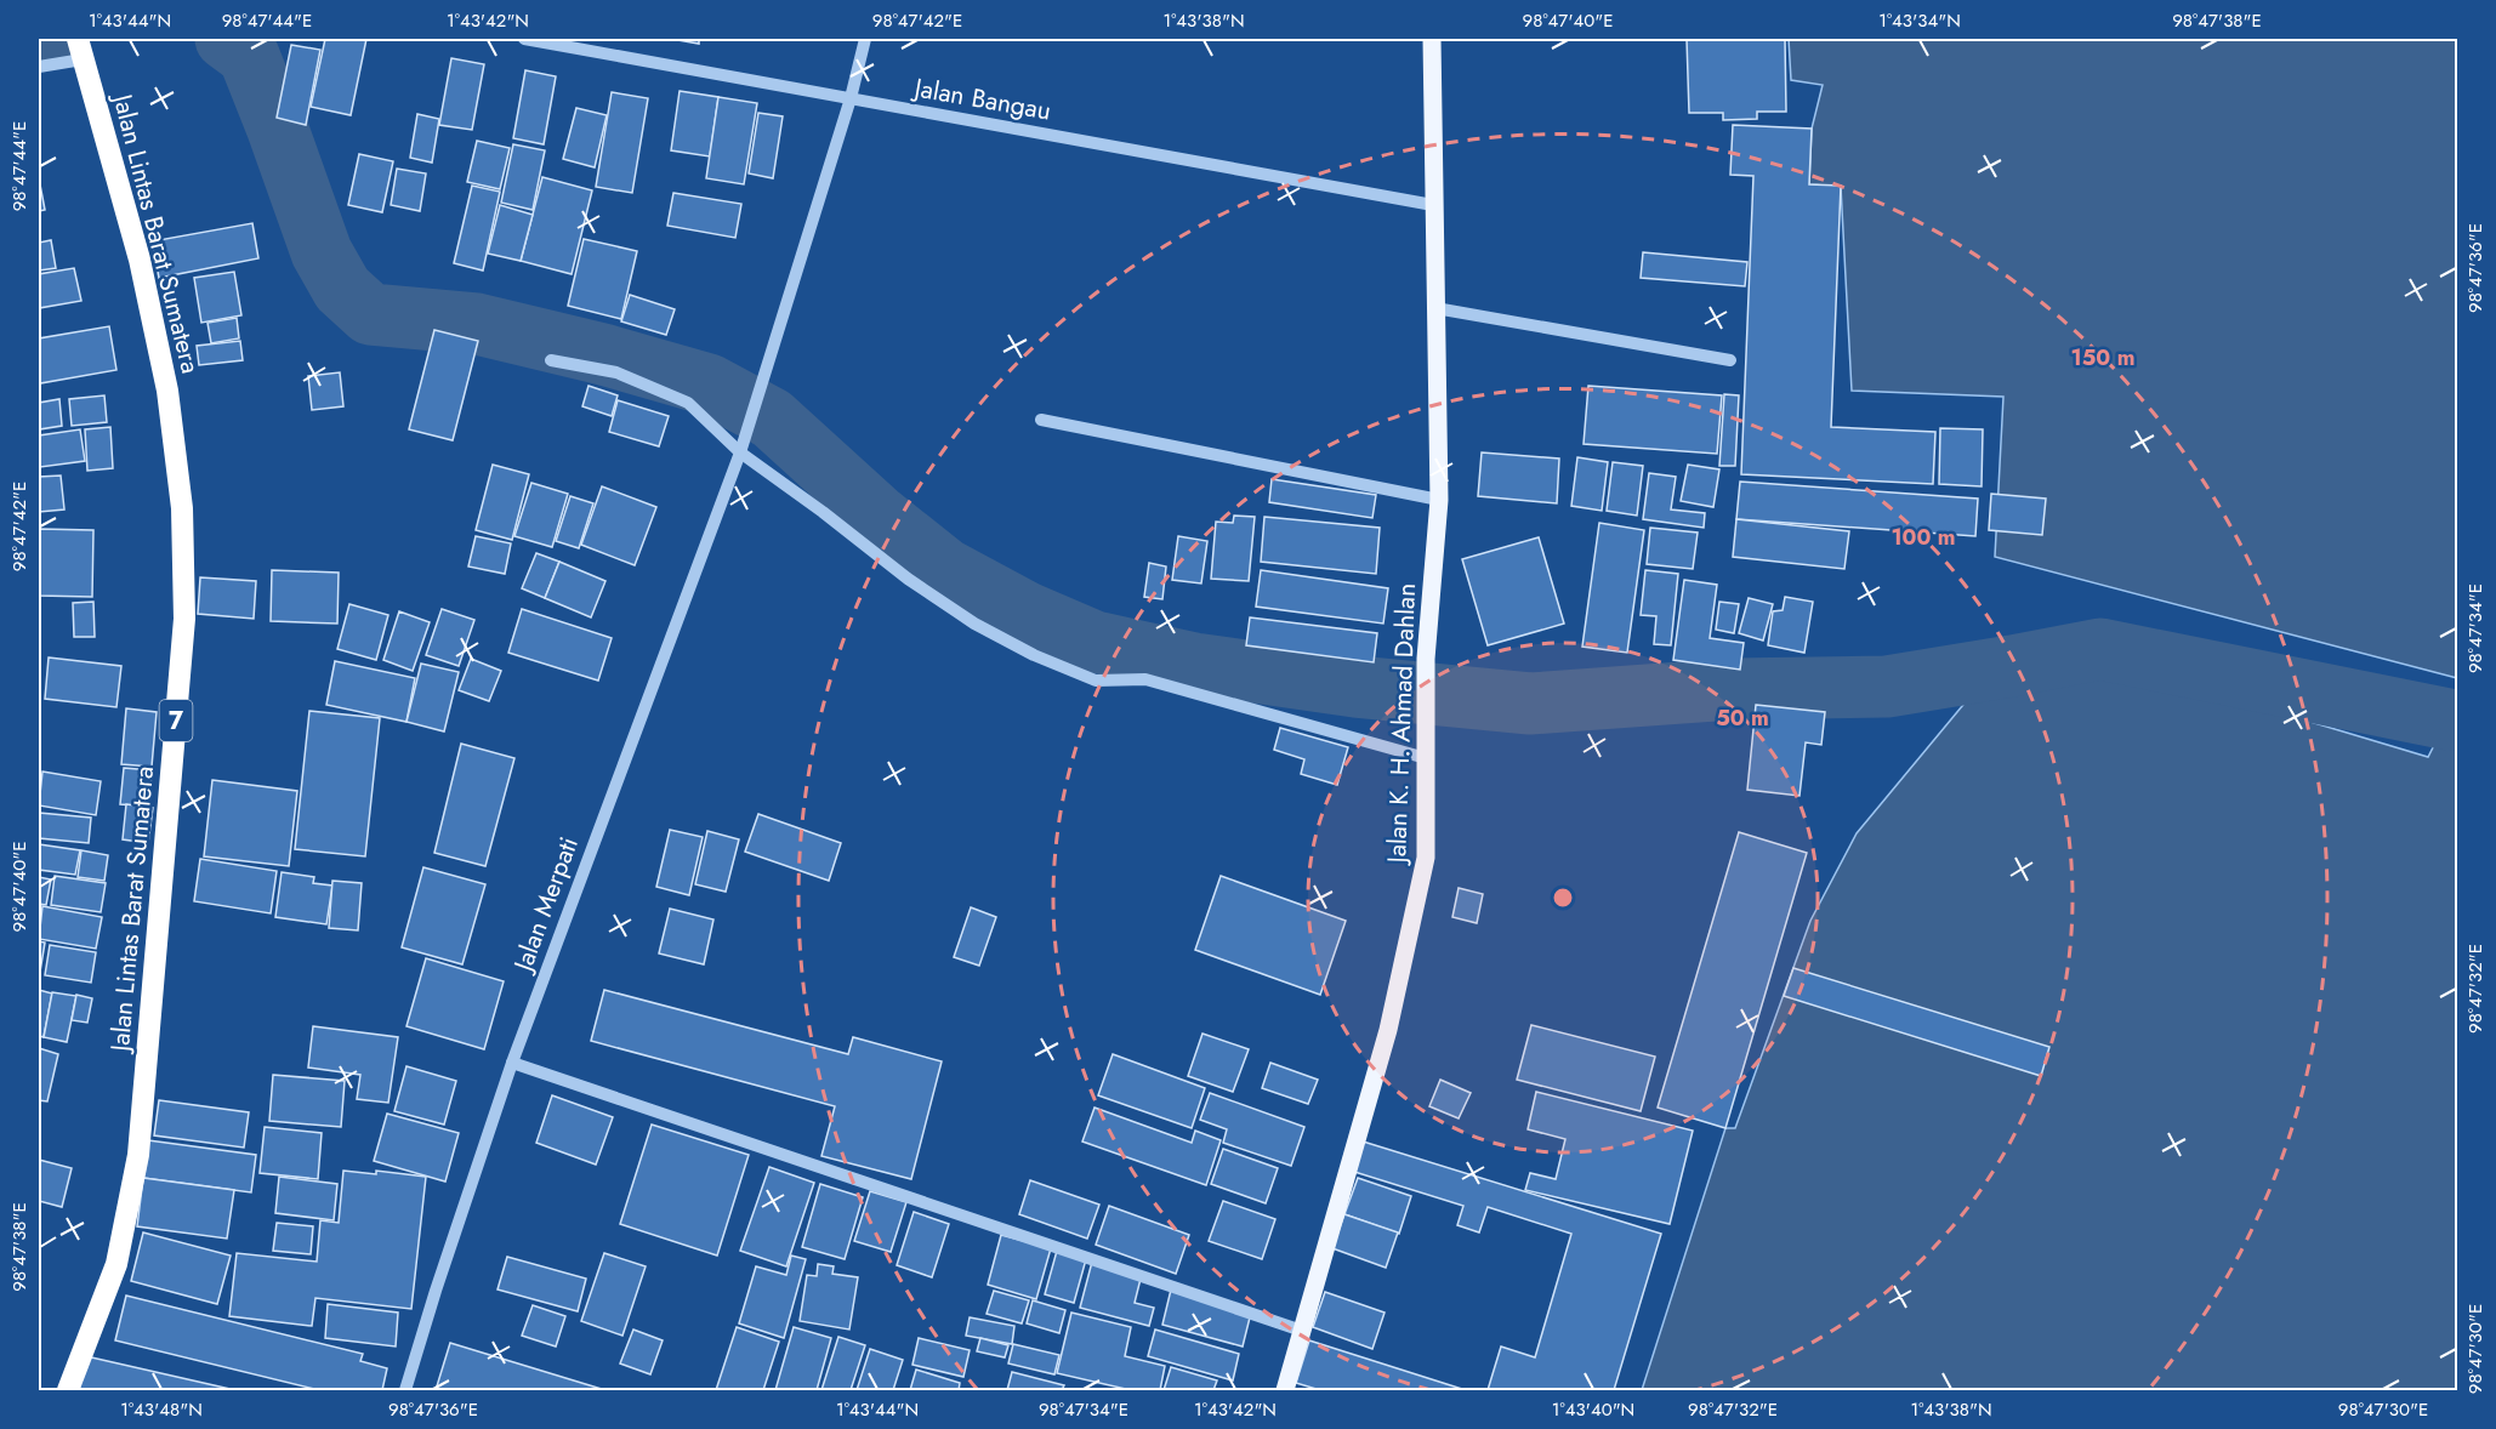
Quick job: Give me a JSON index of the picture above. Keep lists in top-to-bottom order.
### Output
{
  "streets": {
    "highway": ["Jalan Lintas Barat Sumatera", "7"],
    "main road": ["Jalan K. H. Ahmad Dahlan"],
    "street": ["Jalan Bangau", "Jalan Merpati"]
  },
  "crossings": [
    ["Jalan Bangau", "Jalan K. H. Ahmad Dahlan"],
    ["Jalan Bangau", "Jalan Merpati"]
  ],
  "coordinates": [
    "1°43'44\"N",
    "98°47'44\"E",
    "1°43'42\"N",
    "98°47'42\"E",
    "1°43'38\"N",
    "98°47'40\"E",
    "1°43'34\"N",
    "98°47'38\"E",
    "98°47'36\"E",
    "98°47'34\"E",
    "98°47'32\"E",
    "98°47'30\"E",
    "1°43'48\"N",
    "1°43'40\"N"
  ],
  "rings": ["150 m", "100 m", "50 m"]
}
